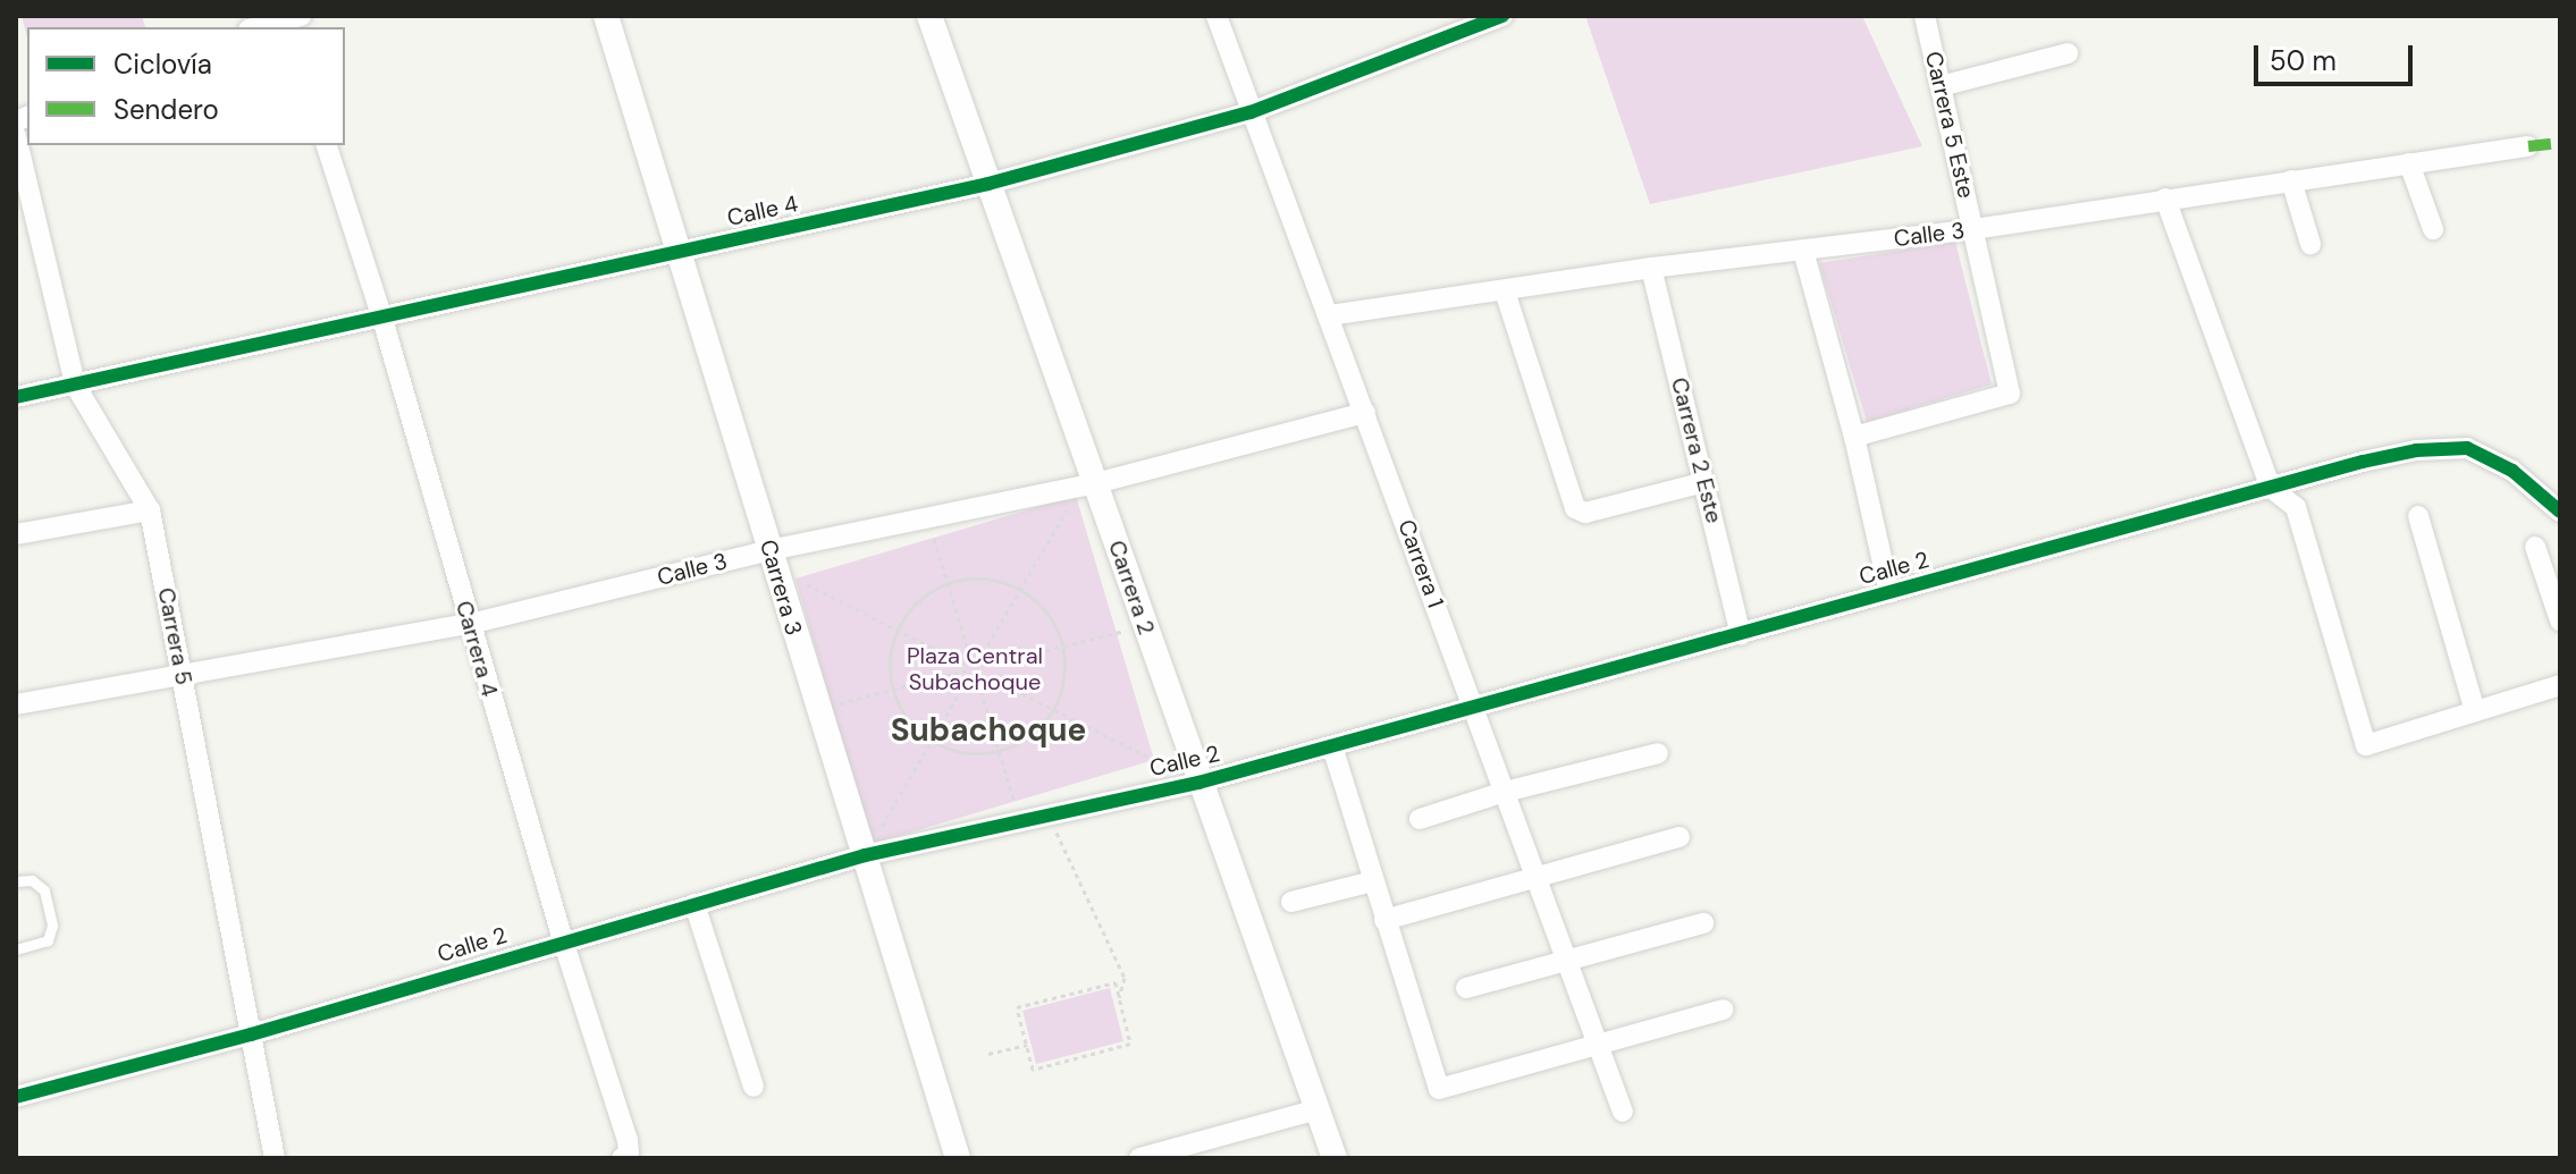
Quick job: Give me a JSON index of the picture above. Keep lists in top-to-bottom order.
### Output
{
  "streets": {
    "street": [
      "Carrera 5 Este",
      "Calle 4",
      "Calle 3",
      "Carrera 2 Este",
      "Carrera 1",
      "Calle 2",
      "Carrera 3",
      "Carrera 2",
      "Carrera 5",
      "Carrera 4"
    ]
  },
  "crossings": [
    ["Carrera 5 Este", "Calle 3"],
    ["Calle 4", "Carrera 1"],
    ["Calle 4", "Carrera 3"],
    ["Calle 4", "Carrera 2"],
    ["Calle 4", "Carrera 5"],
    ["Calle 4", "Carrera 4"],
    ["Calle 3", "Carrera 2 Este"],
    ["Calle 3", "Carrera 1"],
    ["Calle 3", "Carrera 3"],
    ["Calle 3", "Carrera 2"],
    ["Calle 3", "Carrera 5"],
    ["Calle 3", "Carrera 4"],
    ["Carrera 2 Este", "Calle 2"],
    ["Carrera 1", "Calle 2"],
    ["Calle 2", "Carrera 3"],
    ["Calle 2", "Carrera 2"],
    ["Calle 2", "Carrera 5"],
    ["Calle 2", "Carrera 4"]
  ],
  "districts": ["Subachoque"],
  "parks": ["Plaza Central Subachoque"],
  "legend": ["Ciclovía", "Sendero"],
  "scale_bar": "50 m"
}
